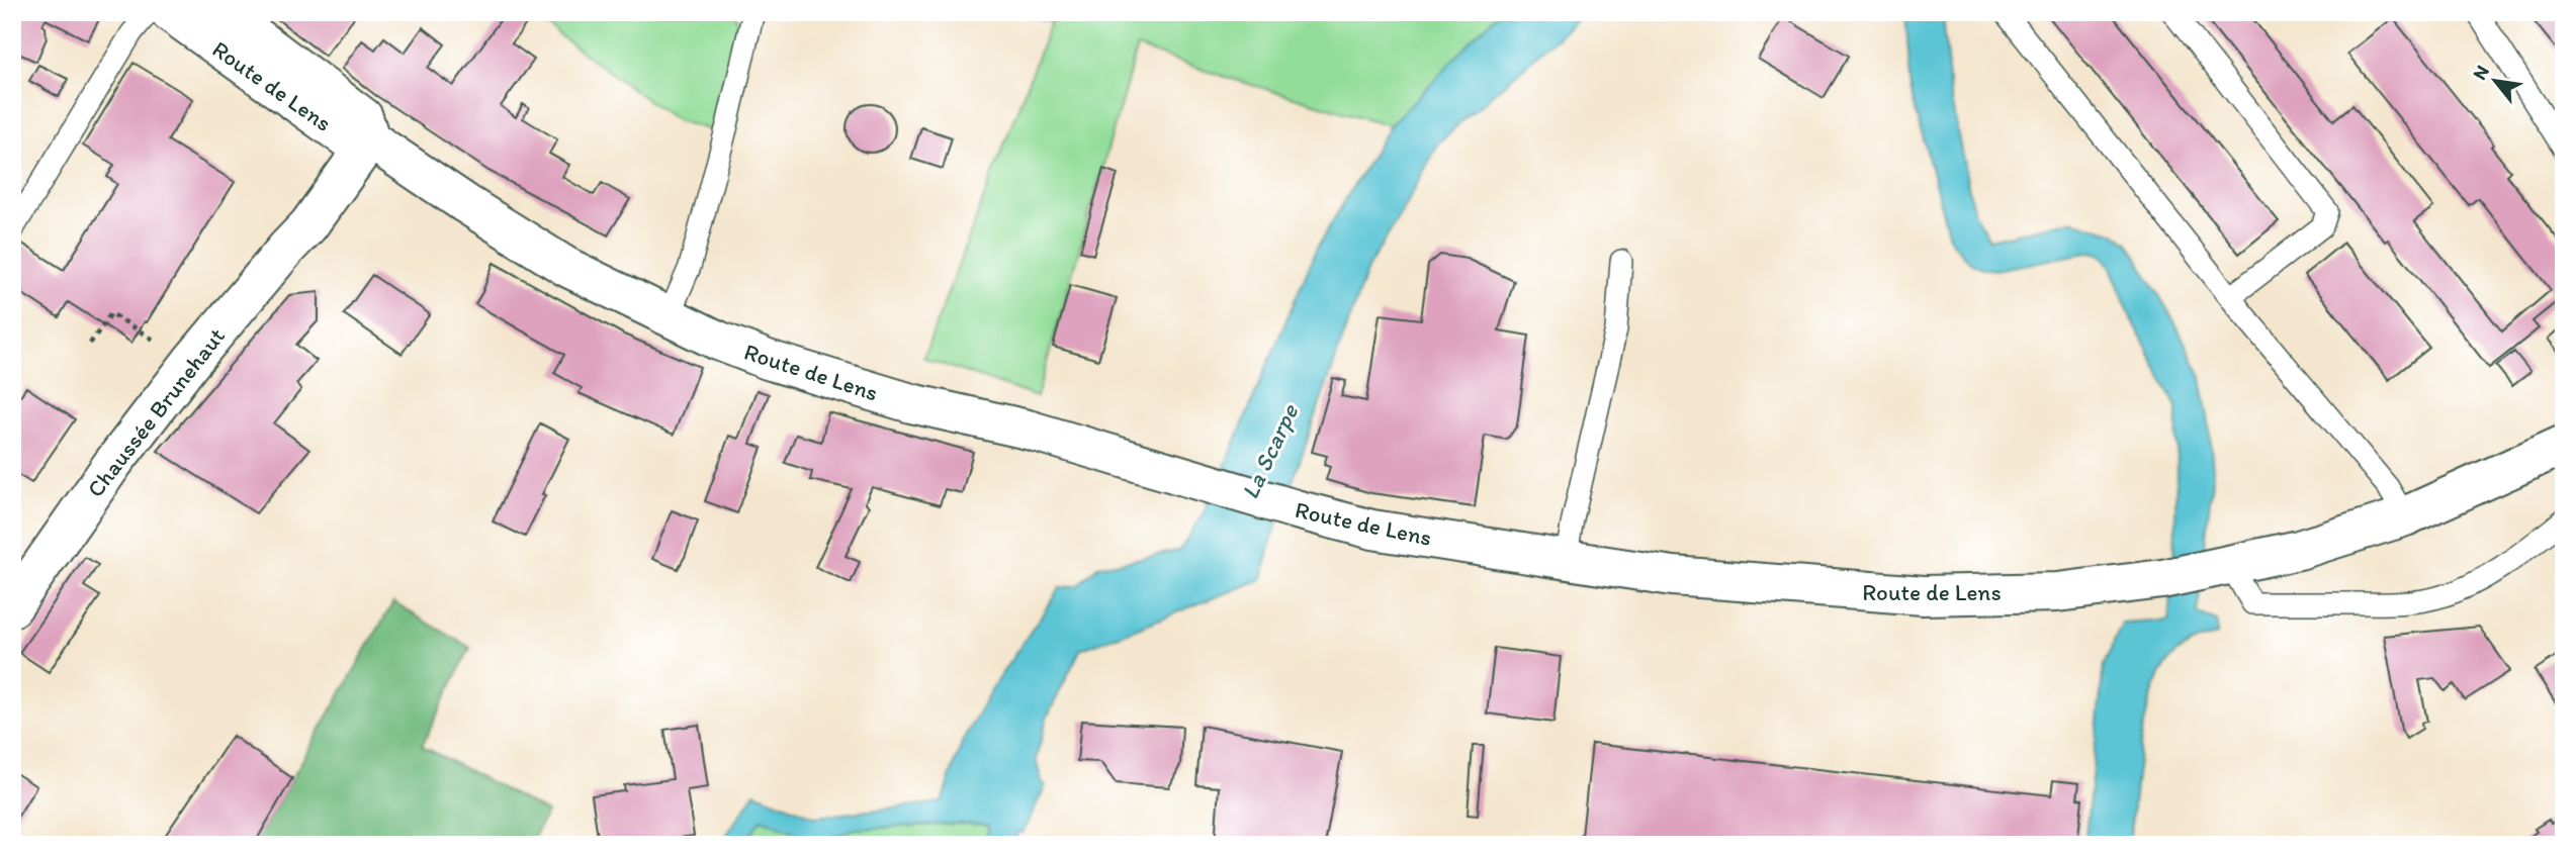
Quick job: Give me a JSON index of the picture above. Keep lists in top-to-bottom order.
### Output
{
  "streets": {
    "main road": ["Route de Lens", "Chaussée Brunehaut"]
  },
  "crossings": [
    ["Route de Lens", "Chaussée Brunehaut"]
  ],
  "water": ["La Scarpe"],
  "north": "top left"
}
